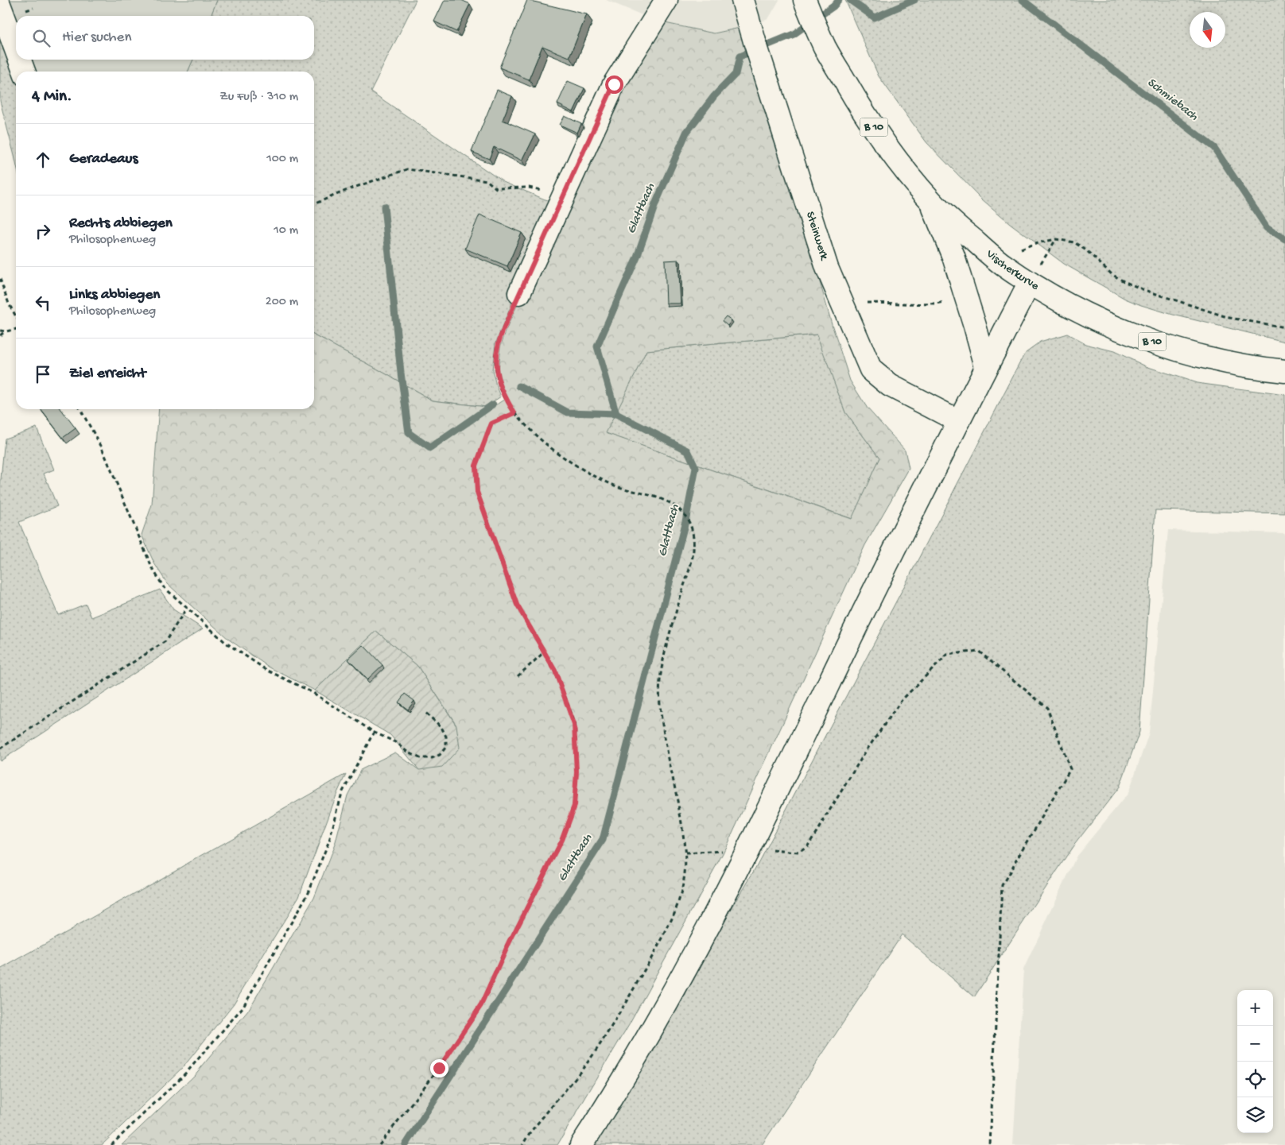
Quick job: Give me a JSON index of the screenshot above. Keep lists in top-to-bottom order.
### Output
{
  "streets": {
    "main road": ["B 10", "Steinwerk", "Vischerkurve"]
  },
  "water": ["Schmiebach", "Glattbach"],
  "north": "bottom",
  "page": {
    "search": "Hier suchen",
    "heading": ["4 Min.", "Zu Fuß · 310 m"],
    "list": [
      ["Geradeaus", "100 m"],
      ["Rechts abbiegen", "Philosophenweg", "10 m"],
      ["Links abbiegen", "Philosophenweg", "200 m"],
      "Ziel erreicht"
    ],
    "map_buttons": ["+", "−"]
  }
}
